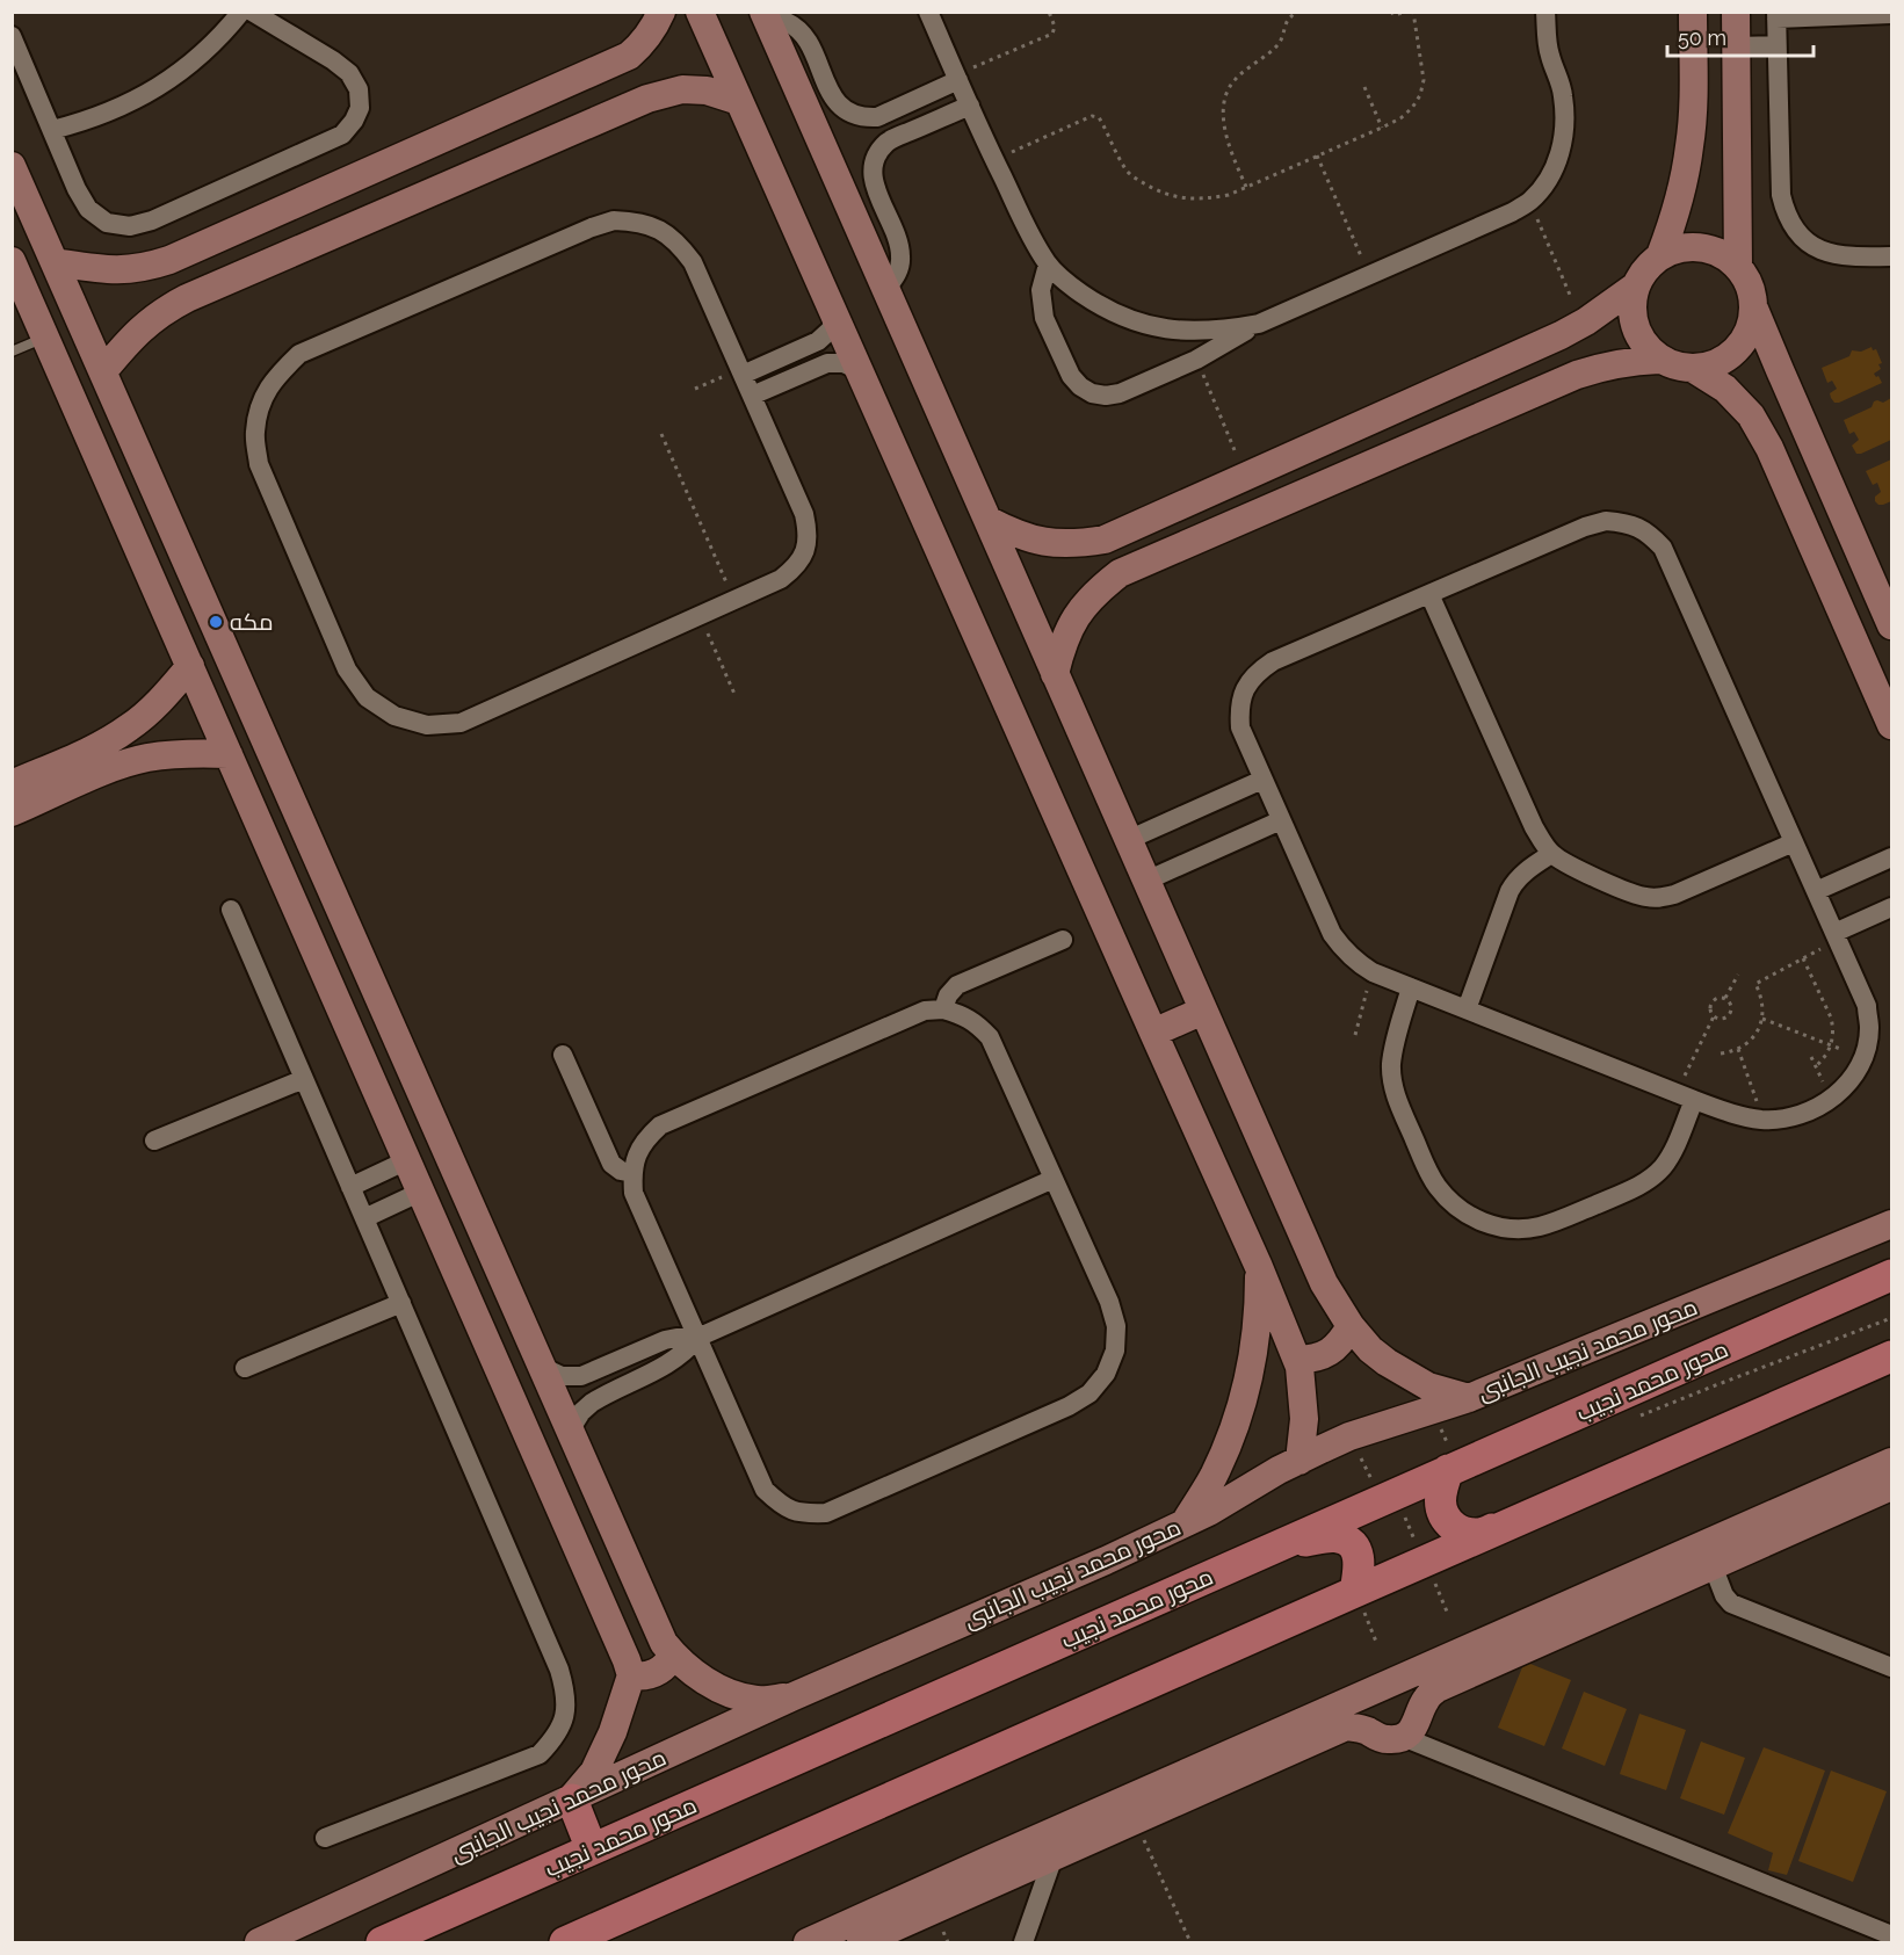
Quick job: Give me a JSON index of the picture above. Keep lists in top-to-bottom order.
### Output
{
  "streets": {
    "main road": ["محور محمد نجيب"],
    "street": ["محور محمد نجيب الجانبى"]
  },
  "places": ["مكه"],
  "scale_bar": "50 m"
}
